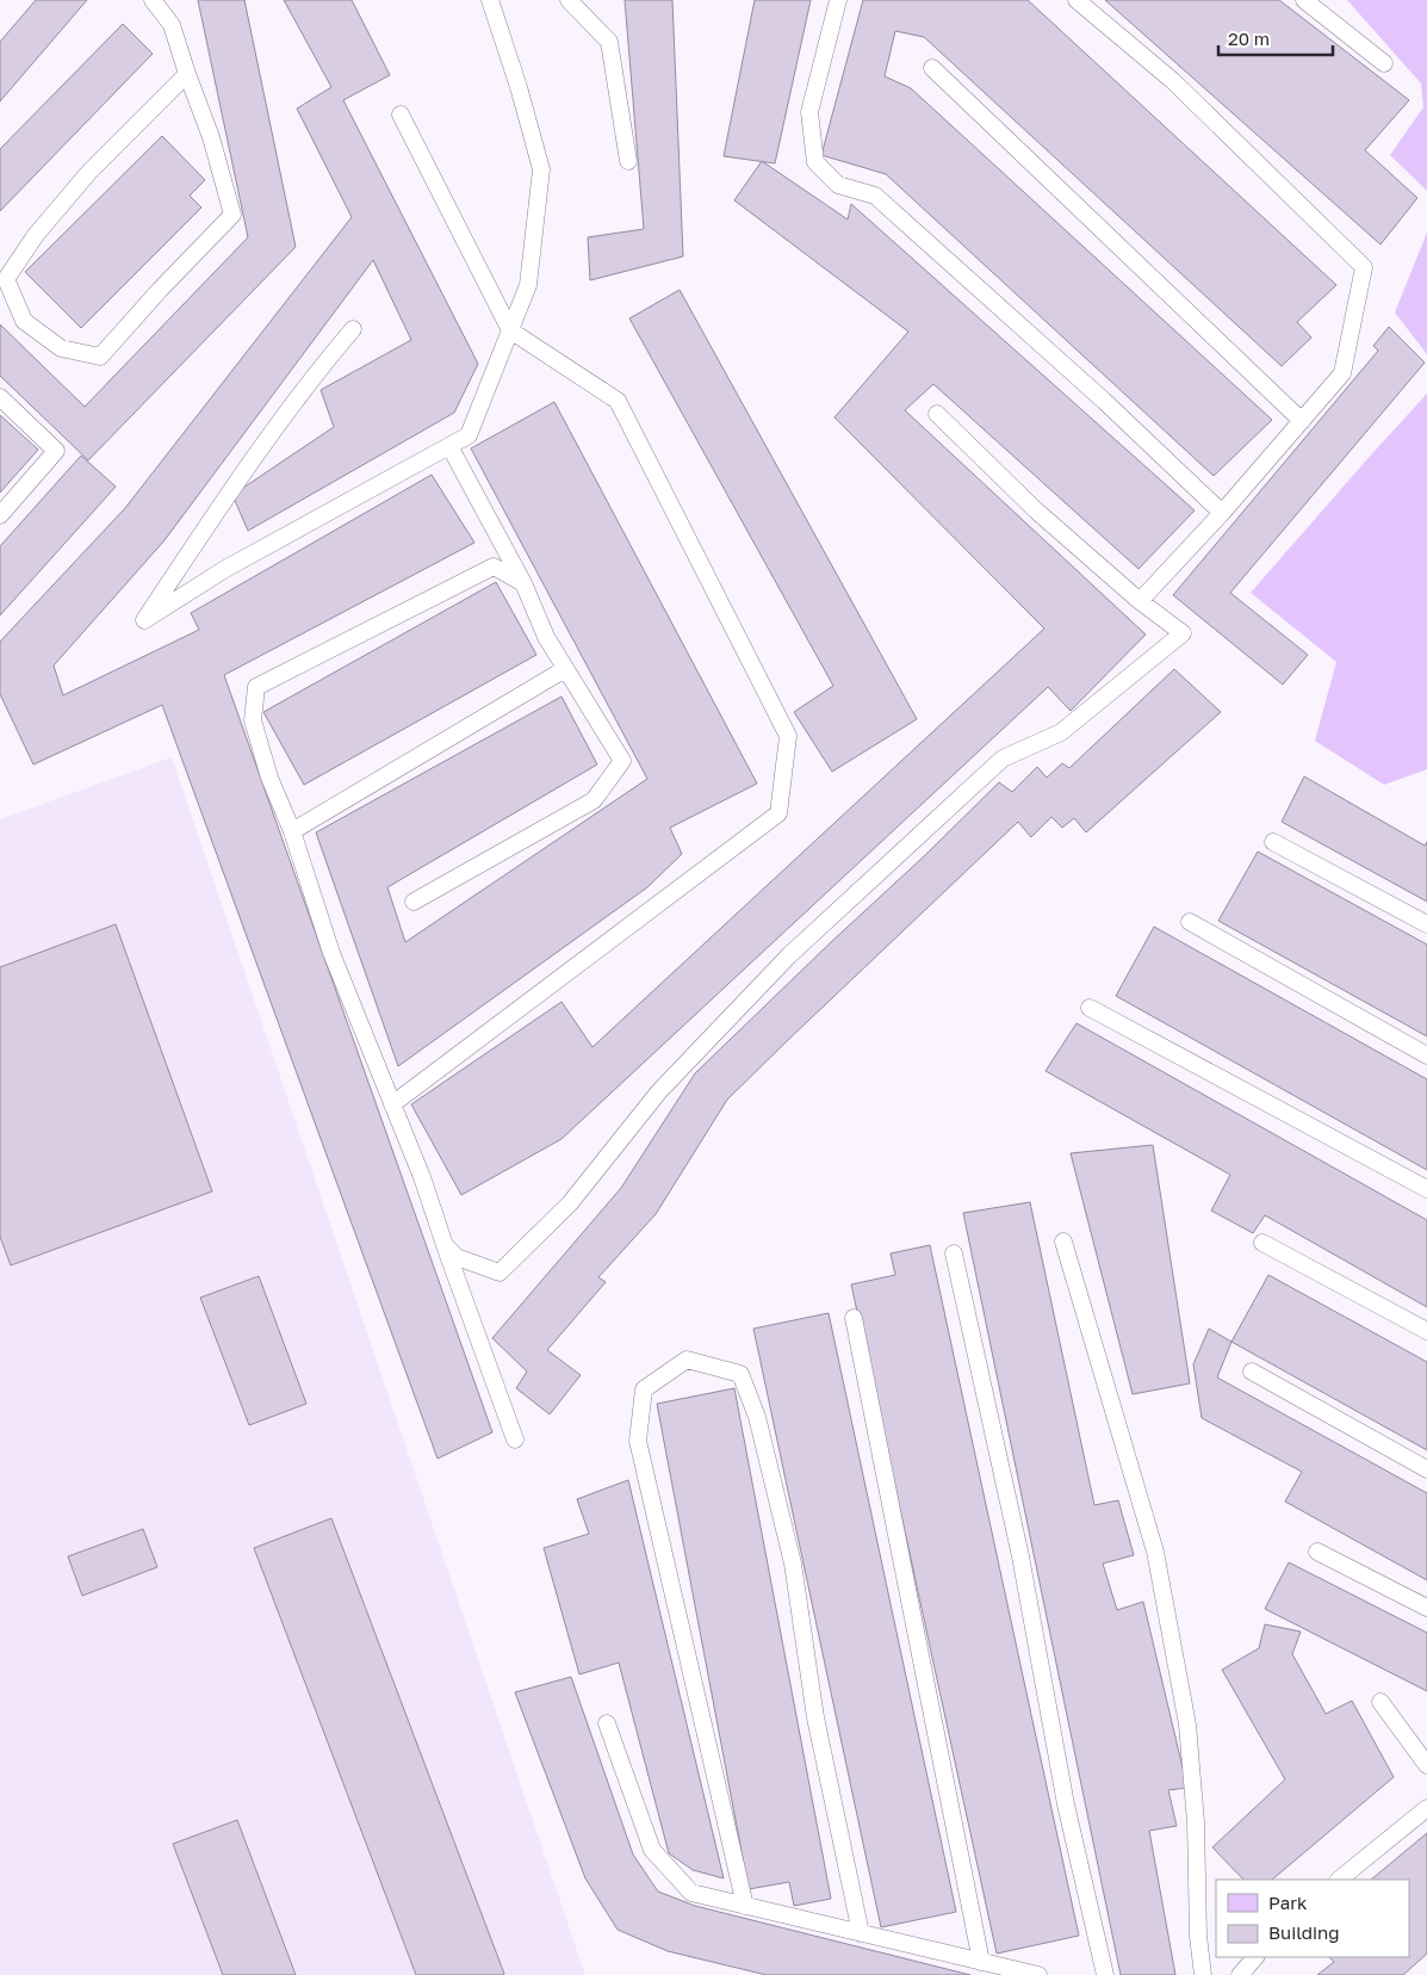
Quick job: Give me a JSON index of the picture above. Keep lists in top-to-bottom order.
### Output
{
  "legend": ["Park", "Building"],
  "scale_bar": "20 m"
}
